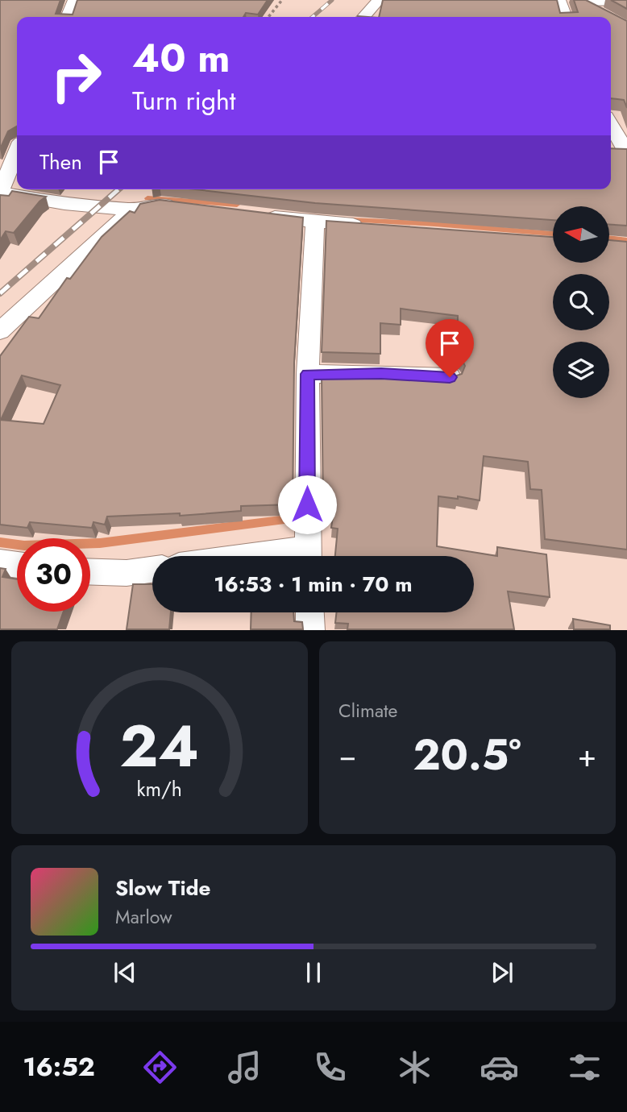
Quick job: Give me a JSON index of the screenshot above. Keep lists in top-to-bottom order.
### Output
{
  "north": "left",
  "page": {
    "turn": ["40 m", "Turn right"],
    "then": "Then",
    "limit": "30",
    "trip": "16:53 · 1 min · 70 m",
    "tile": "Climate",
    "heat": ["−", "20.5°", "+"],
    "song": ["Slow Tide", "Marlow"],
    "tabs": "16:52",
    "gauge": ["24", "km/h"]
  }
}
